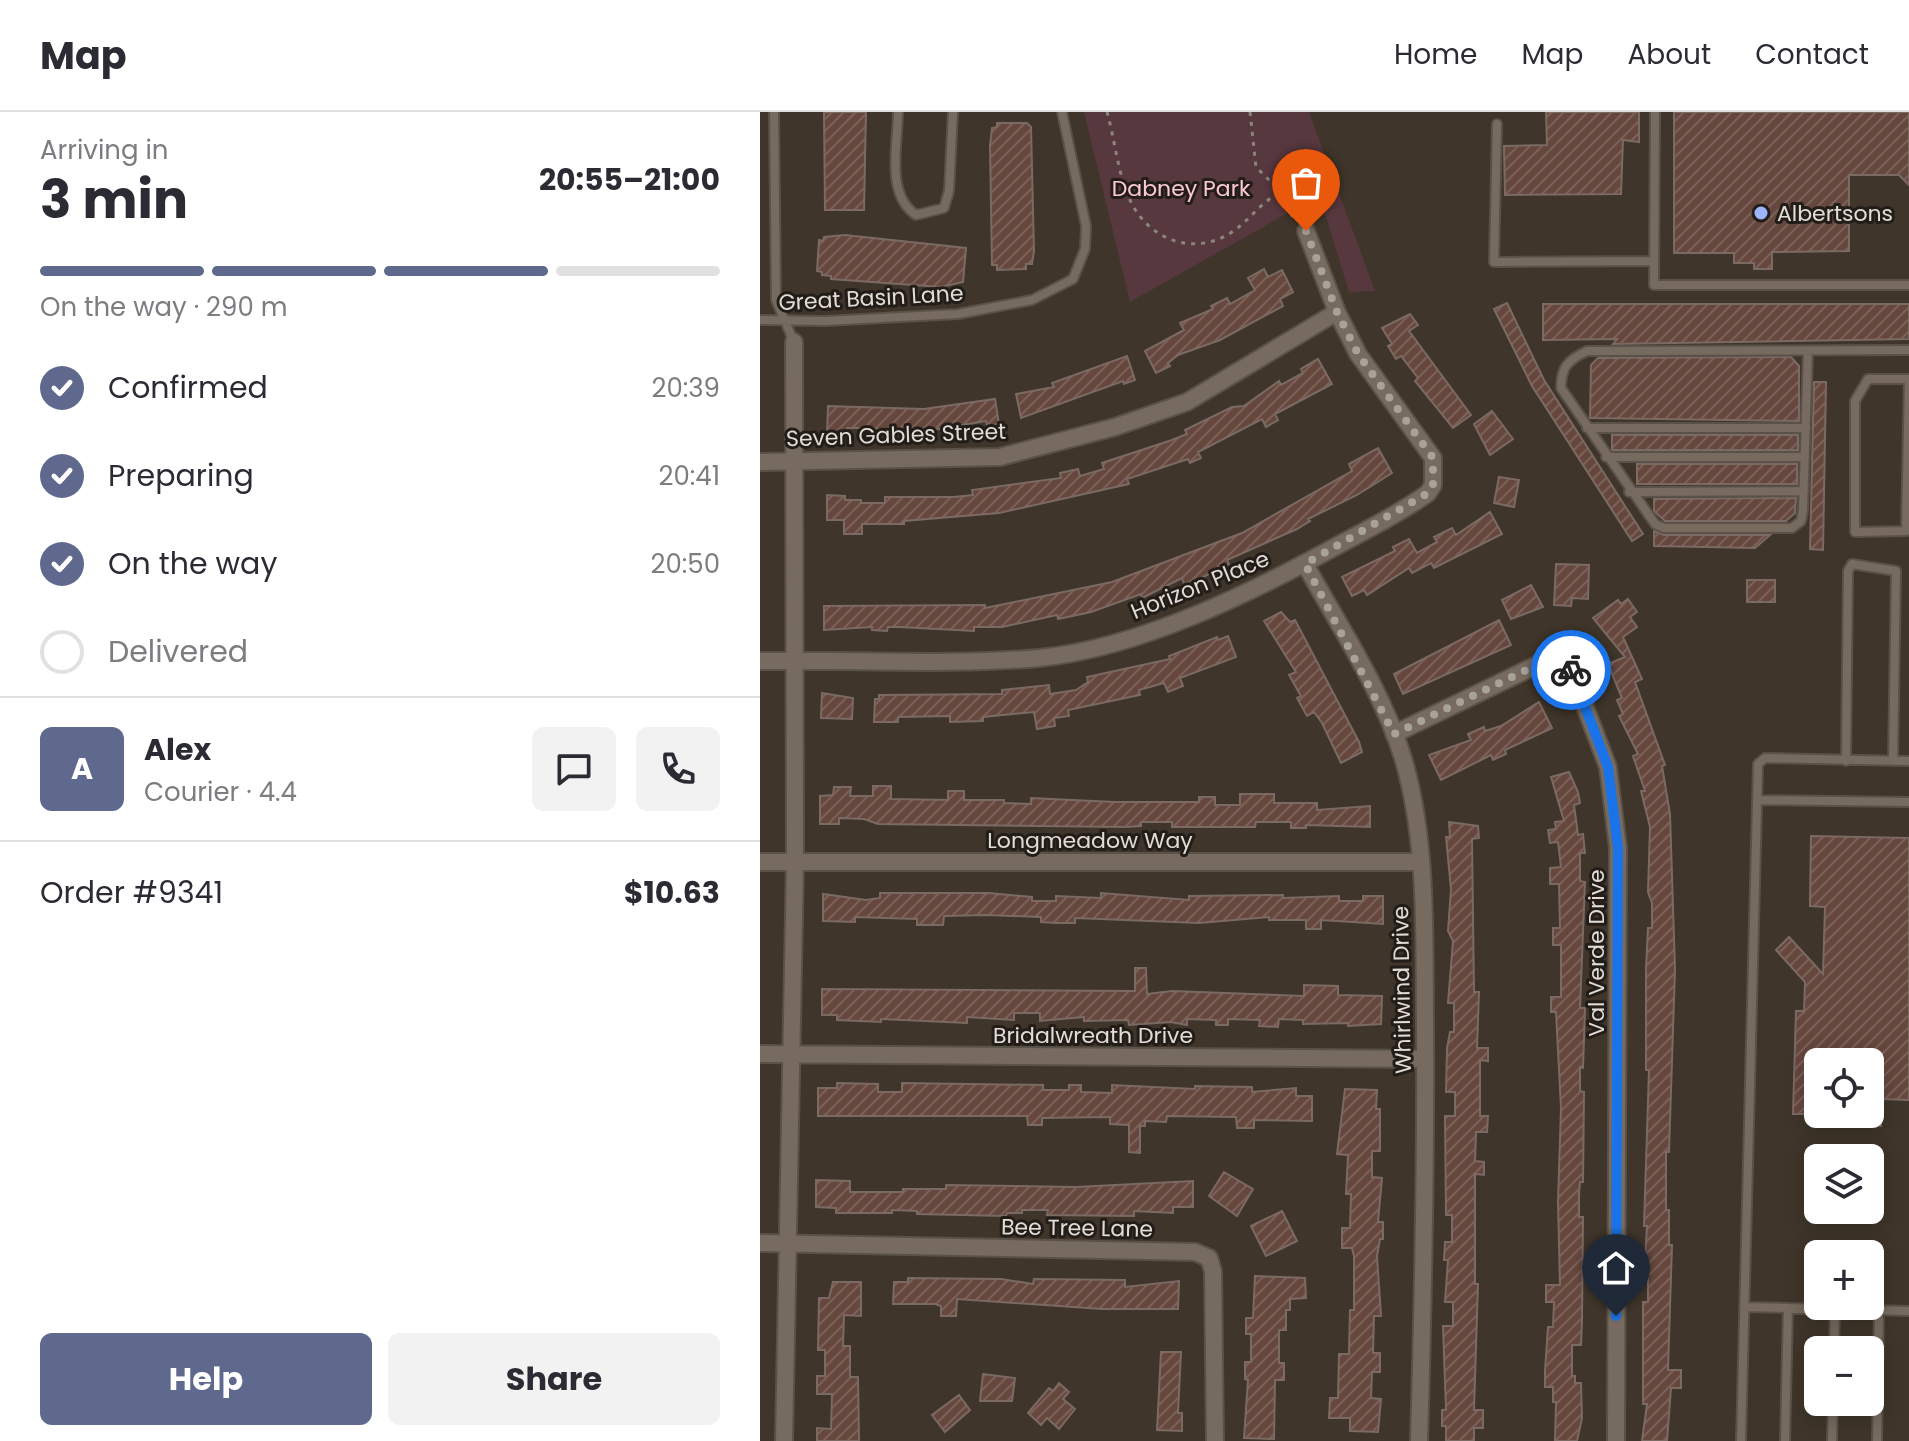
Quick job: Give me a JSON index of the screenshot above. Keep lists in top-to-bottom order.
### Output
{
  "streets": {
    "street": [
      "Seven Gables Street",
      "Horizon Place",
      "Longmeadow Way",
      "Val Verde Drive",
      "Whirlwind Drive",
      "Bridalwreath Drive",
      "Bee Tree Lane"
    ],
    "lane": ["Great Basin Lane"]
  },
  "crossings": [
    ["Seven Gables Street", "Horizon Place"],
    ["Horizon Place", "Whirlwind Drive"],
    ["Longmeadow Way", "Whirlwind Drive"],
    ["Val Verde Drive", "Whirlwind Drive"],
    ["Whirlwind Drive", "Bridalwreath Drive"]
  ],
  "parks": ["Dabney Park"],
  "places": ["Albertsons"],
  "page": {
    "header": "Map",
    "nav": [
      "Home",
      "Map",
      "About",
      "Contact"
    ],
    "heading": ["3 min", "Arriving in", "20:55–21:00"],
    "panel": [
      "Alex",
      "Courier · 4.4",
      "Order #9341",
      "$10.63"
    ],
    "bar": "On the way · 290 m",
    "list": [
      ["Confirmed", "20:39"],
      ["Preparing", "20:41"],
      ["On the way", "20:50"],
      "Delivered"
    ],
    "round": "A",
    "map_buttons": ["+", "−"],
    "buttons": ["Help", "Share"]
  }
}
